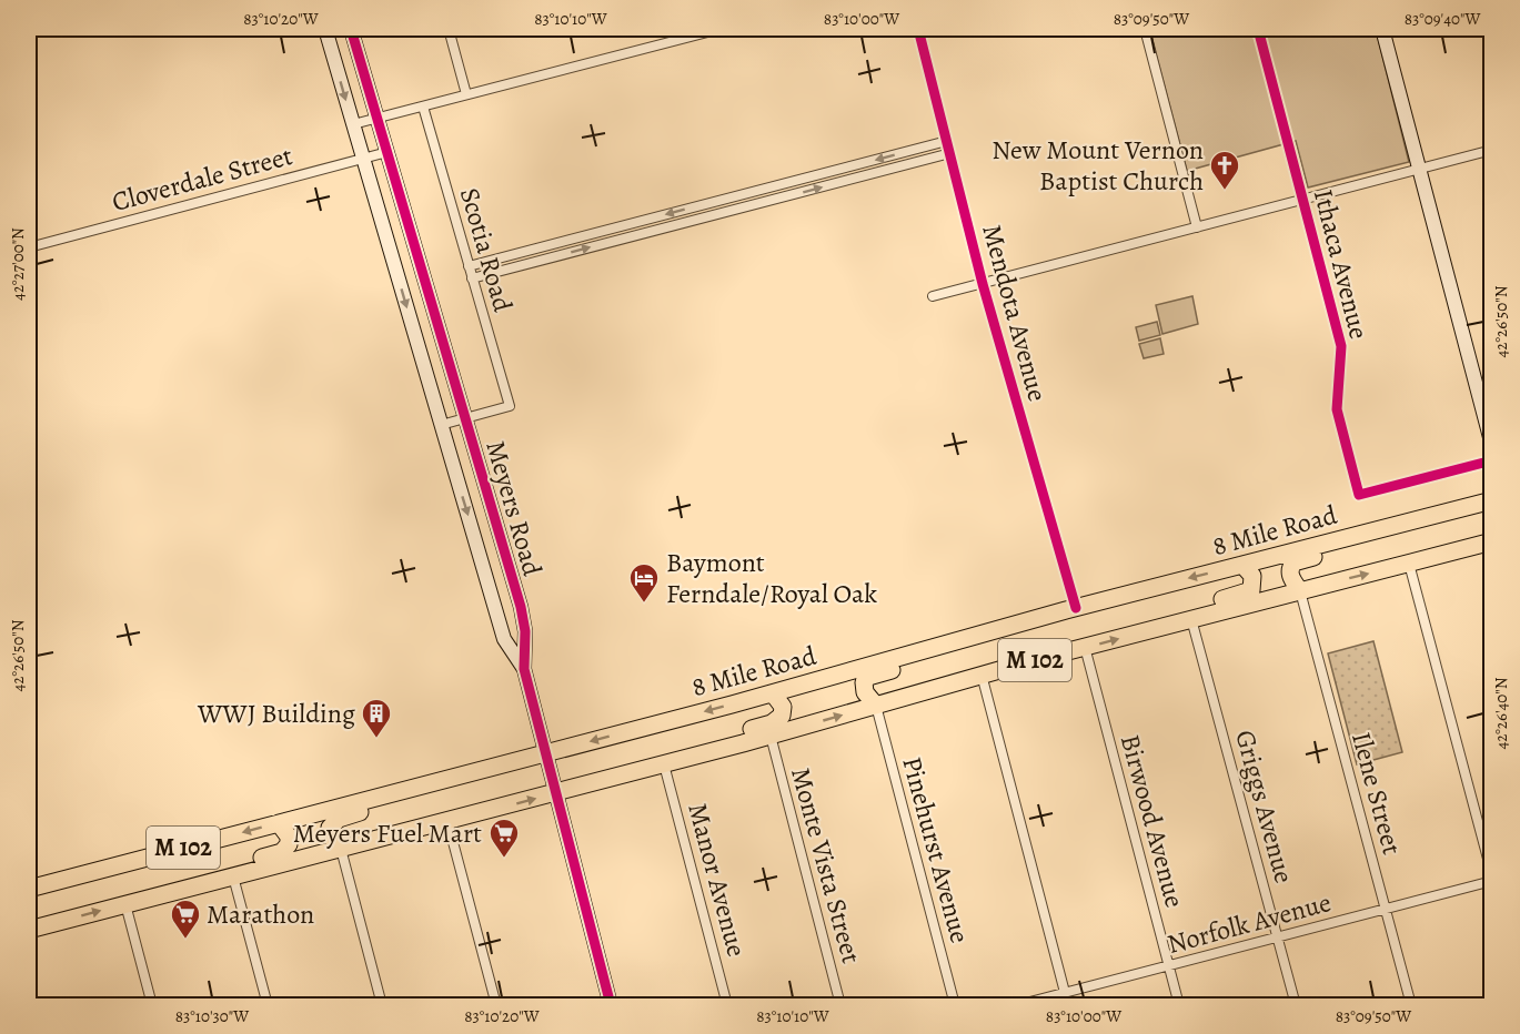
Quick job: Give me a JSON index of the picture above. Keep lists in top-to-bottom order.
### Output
{
  "streets": {
    "highway": ["8 Mile Road", "M 102"],
    "street": [
      "Cloverdale Street",
      "Scotia Road",
      "Ithaca Avenue",
      "Mendota Avenue",
      "Meyers Road",
      "Ilene Street",
      "Griggs Avenue",
      "Birwood Avenue",
      "Pinehurst Avenue",
      "Monte Vista Street",
      "Manor Avenue",
      "Norfolk Avenue"
    ]
  },
  "crossings": [
    ["Cloverdale Street", "Meyers Road"],
    ["Scotia Road", "Meyers Road"],
    ["Mendota Avenue", "8 Mile Road"],
    ["Meyers Road", "8 Mile Road"],
    ["Meyers Road", "M 102"],
    ["M 102", "Ilene Street"],
    ["M 102", "Griggs Avenue"],
    ["M 102", "Birwood Avenue"],
    ["M 102", "Pinehurst Avenue"],
    ["M 102", "Monte Vista Street"],
    ["M 102", "Manor Avenue"],
    ["Ilene Street", "Norfolk Avenue"],
    ["Griggs Avenue", "Norfolk Avenue"],
    ["Birwood Avenue", "Norfolk Avenue"]
  ],
  "places": {
    "church": ["New Mount Vernon Baptist Church"],
    "hotel": ["Baymont Ferndale/Royal Oak"],
    "building": ["WWJ Building"],
    "supermarket": ["Meyers Fuel Mart", "Marathon"]
  },
  "coordinates": [
    "83°10'20\"W",
    "83°10'10\"W",
    "83°10'00\"W",
    "83°09'50\"W",
    "83°09'40\"W",
    "42°27'00\"N",
    "42°26'50\"N",
    "42°26'40\"N",
    "83°10'30\"W"
  ]
}
